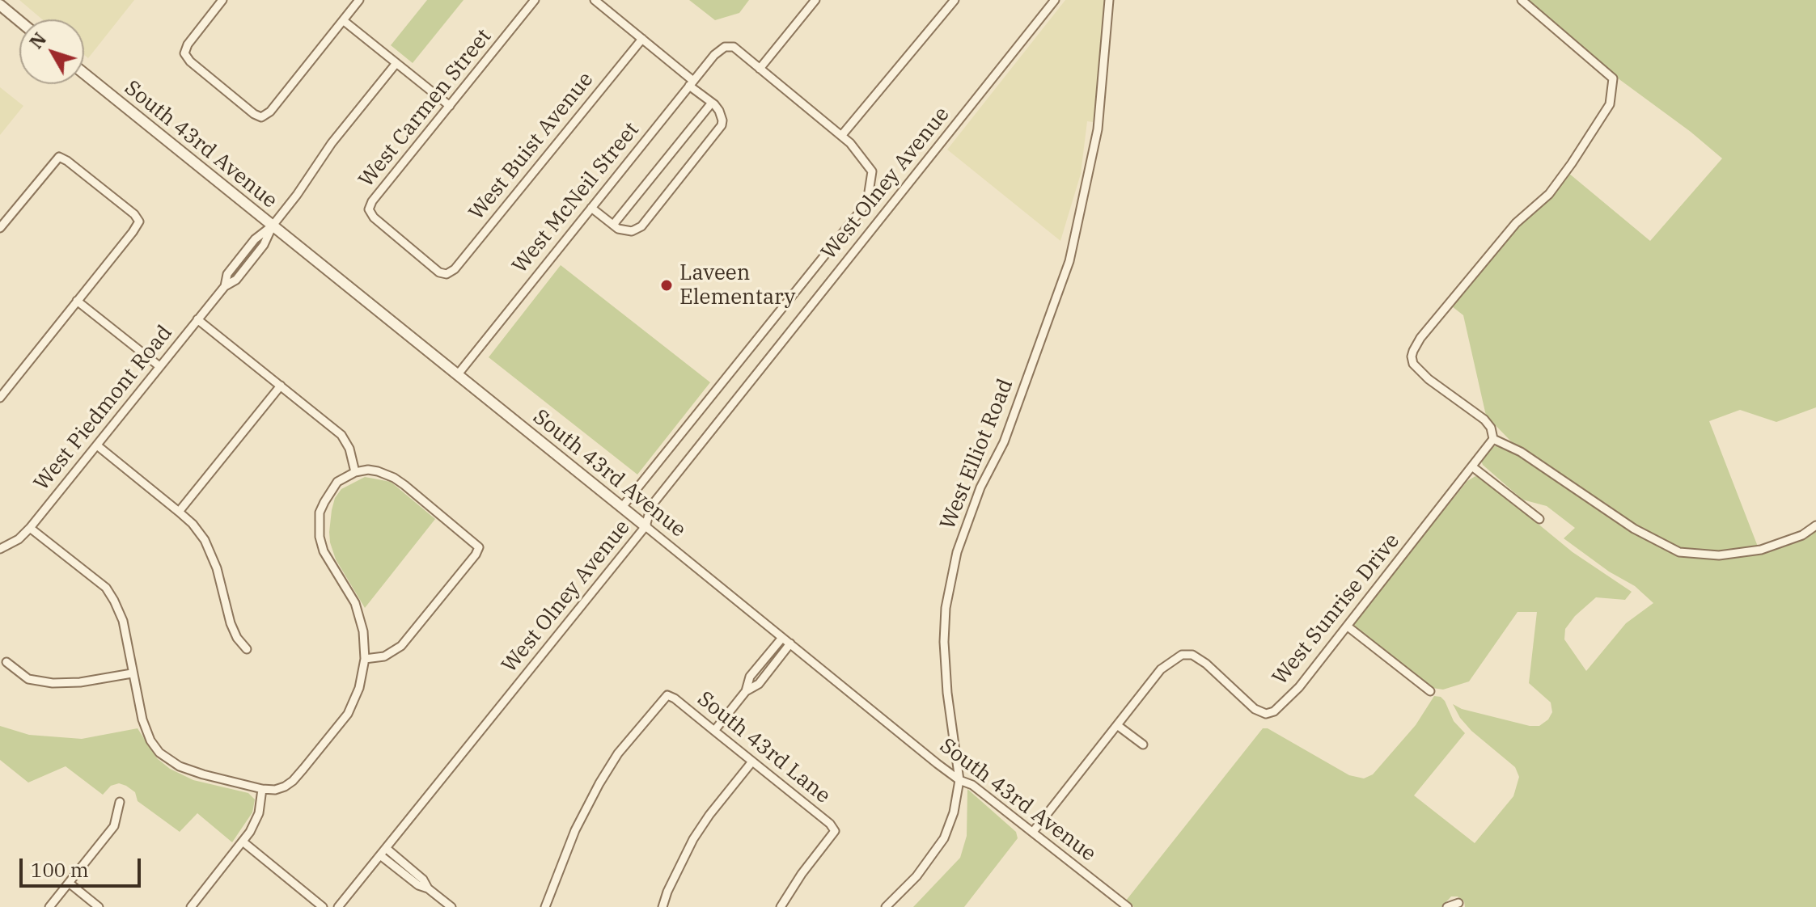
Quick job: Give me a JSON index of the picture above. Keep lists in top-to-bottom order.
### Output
{
  "streets": {
    "street": [
      "West Carmen Street",
      "South 43rd Avenue",
      "West Buist Avenue",
      "West Olney Avenue",
      "West McNeil Street",
      "West Piedmont Road",
      "West Elliot Road",
      "West Sunrise Drive",
      "South 43rd Lane"
    ]
  },
  "crossings": [
    ["West Carmen Street", "West Buist Avenue"],
    ["South 43rd Avenue", "West Olney Avenue"],
    ["South 43rd Avenue", "West McNeil Street"],
    ["South 43rd Avenue", "West Piedmont Road"],
    ["South 43rd Avenue", "West Elliot Road"],
    ["South 43rd Avenue", "West Sunrise Drive"]
  ],
  "places": ["Laveen Elementary"],
  "scale_bar": "100 m",
  "north": "top left"
}
